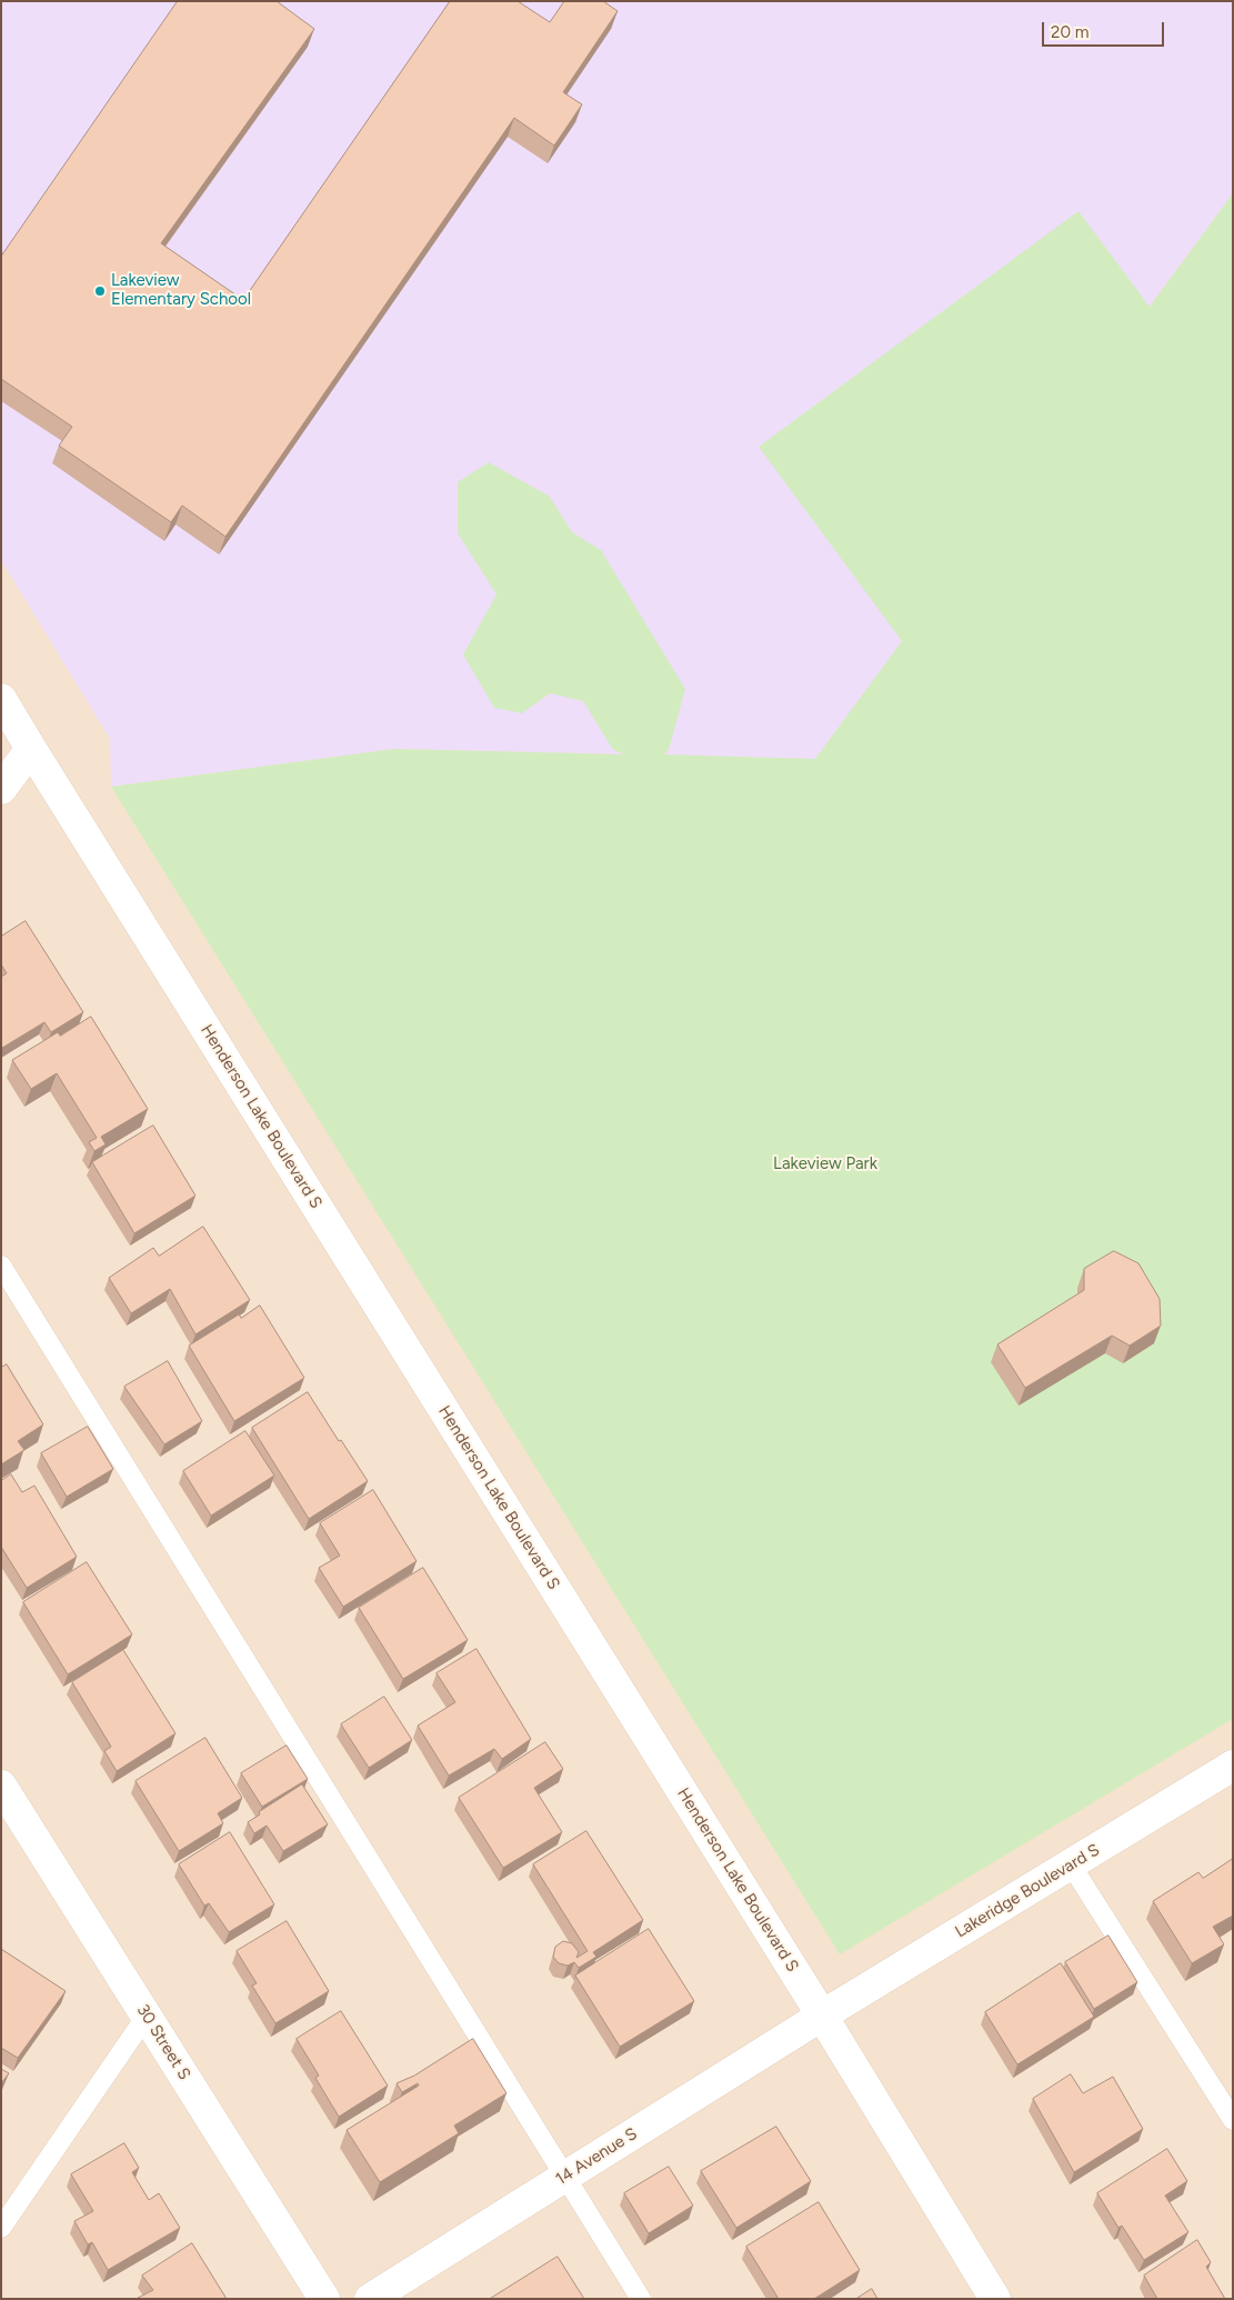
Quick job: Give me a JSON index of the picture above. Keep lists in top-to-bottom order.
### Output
{
  "streets": {
    "street": [
      "Henderson Lake Boulevard S",
      "Lakeridge Boulevard S",
      "30 Street S",
      "14 Avenue S"
    ]
  },
  "crossings": [
    ["Henderson Lake Boulevard S", "Lakeridge Boulevard S"],
    ["Henderson Lake Boulevard S", "14 Avenue S"],
    ["Lakeridge Boulevard S", "14 Avenue S"]
  ],
  "parks": ["Lakeview Park"],
  "places": ["Lakeview Elementary School"],
  "scale_bar": "20 m"
}
